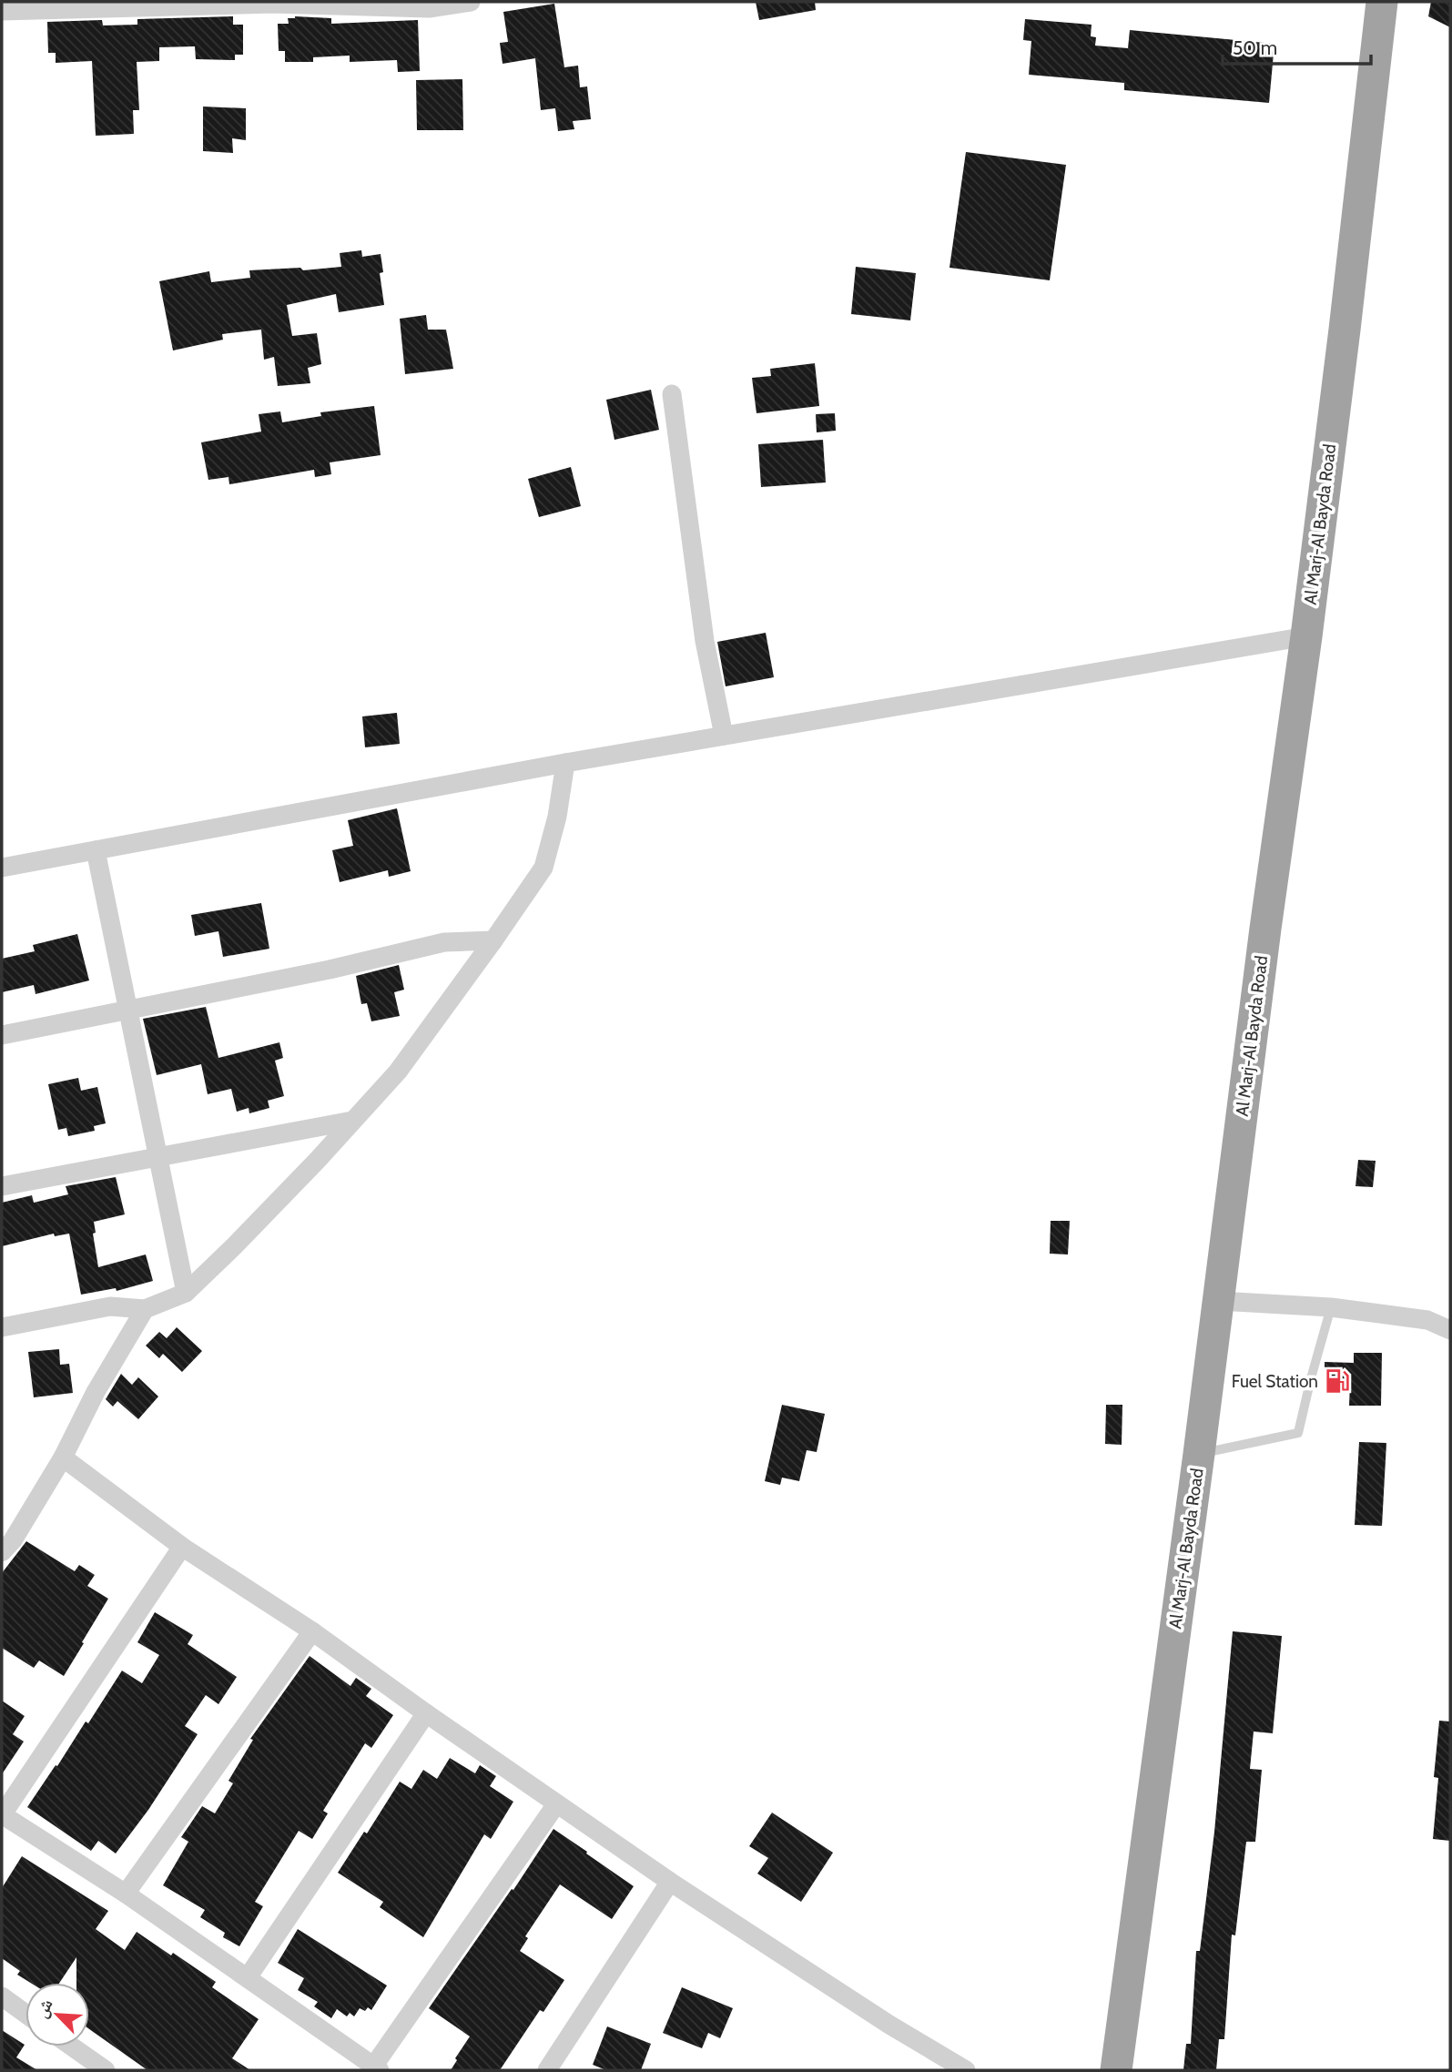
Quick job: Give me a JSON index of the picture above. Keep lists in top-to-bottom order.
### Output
{
  "streets": {
    "highway": ["Al Marj-Al Bayda Road"]
  },
  "places": {
    "fuel station": ["Fuel Station"]
  },
  "scale_bar": "50 m",
  "north": "top left"
}
